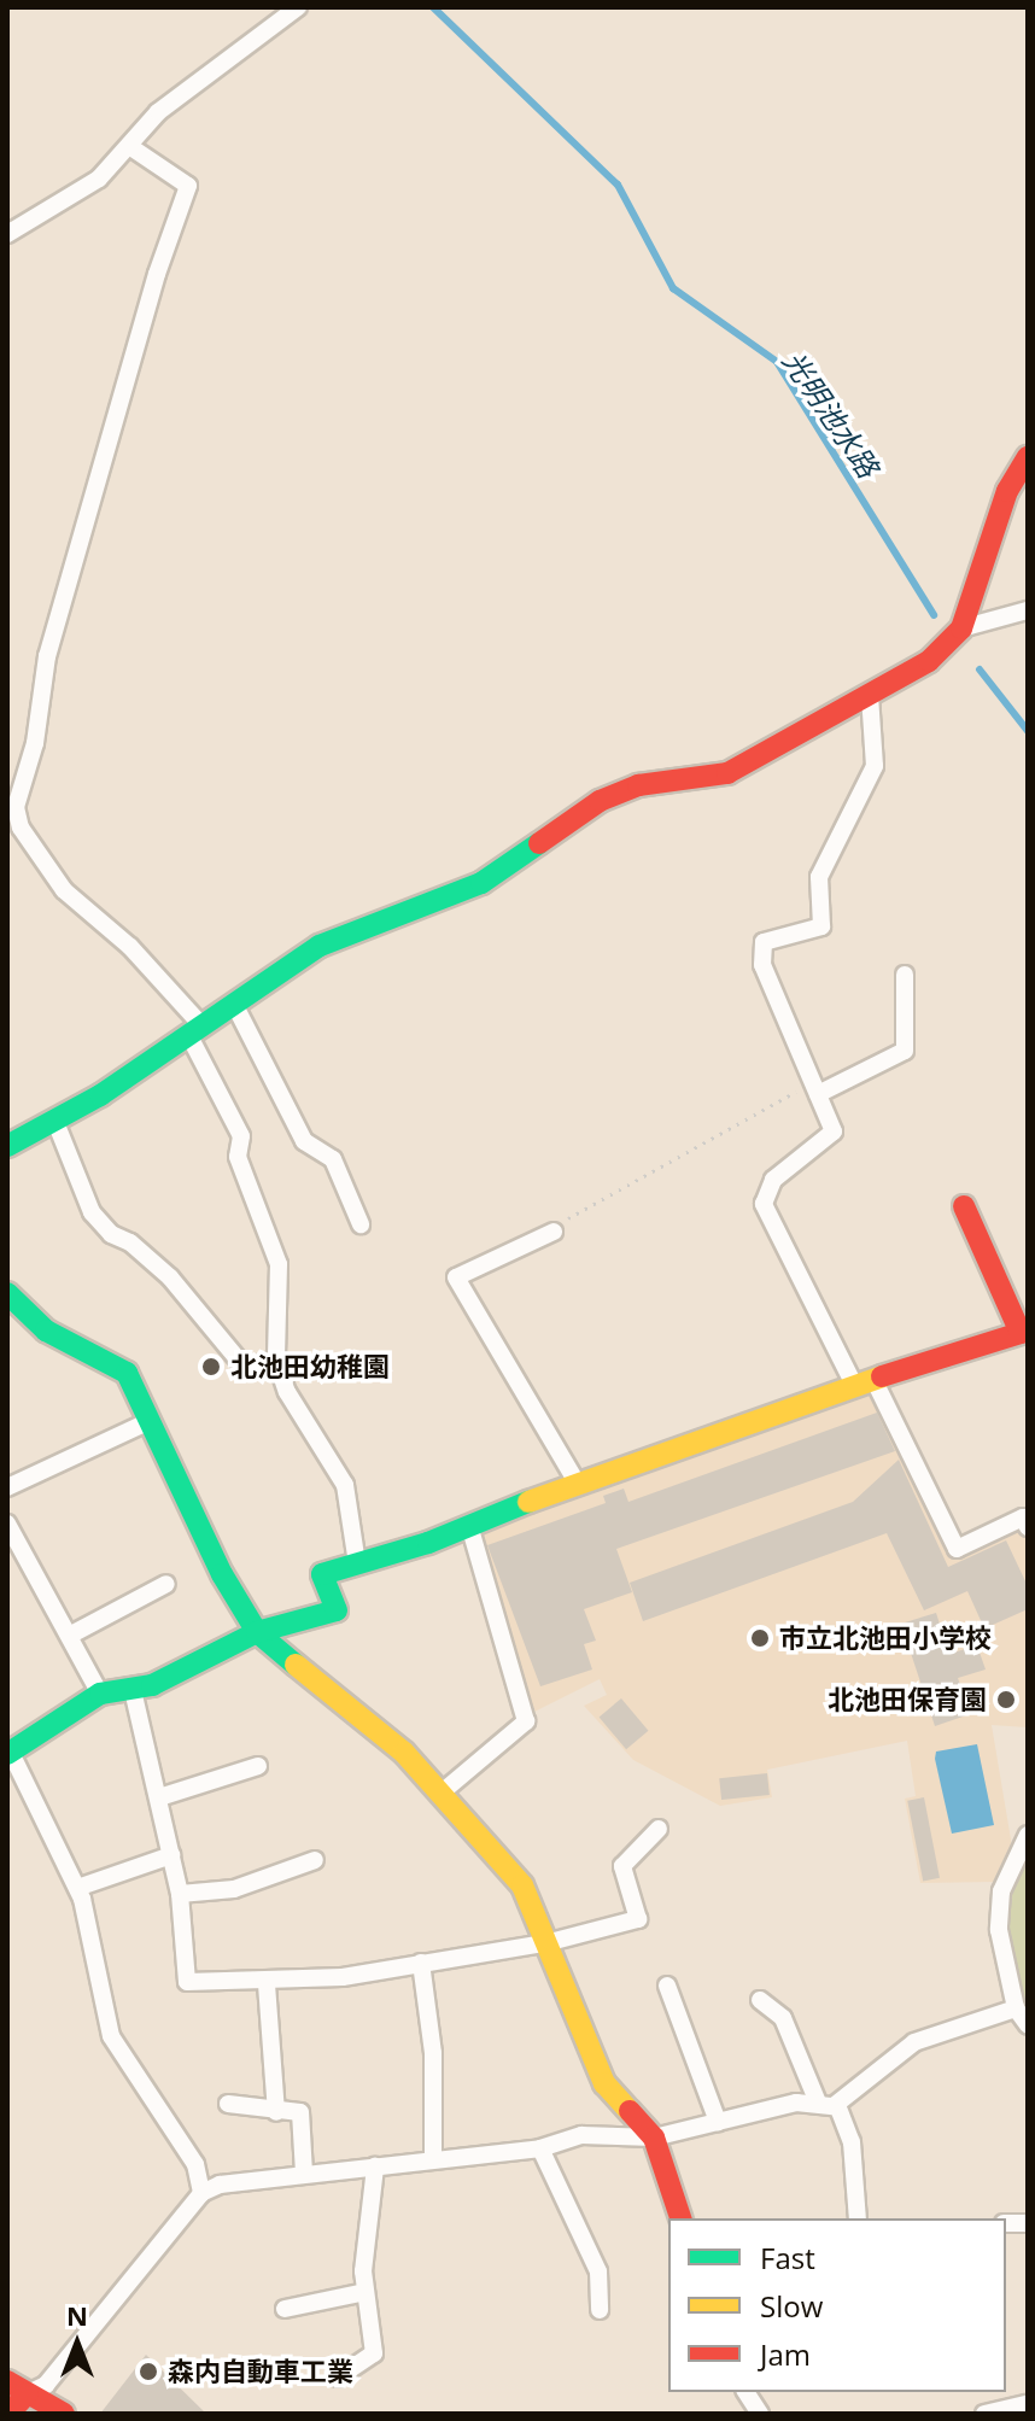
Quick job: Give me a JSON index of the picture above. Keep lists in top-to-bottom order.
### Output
{
  "water": ["光明池水路"],
  "places": [
    "北池田幼稚園",
    "市立北池田小学校",
    "北池田保育園",
    "森内自動車工業"
  ],
  "legend": ["Fast", "Slow", "Jam"],
  "north": "top"
}
